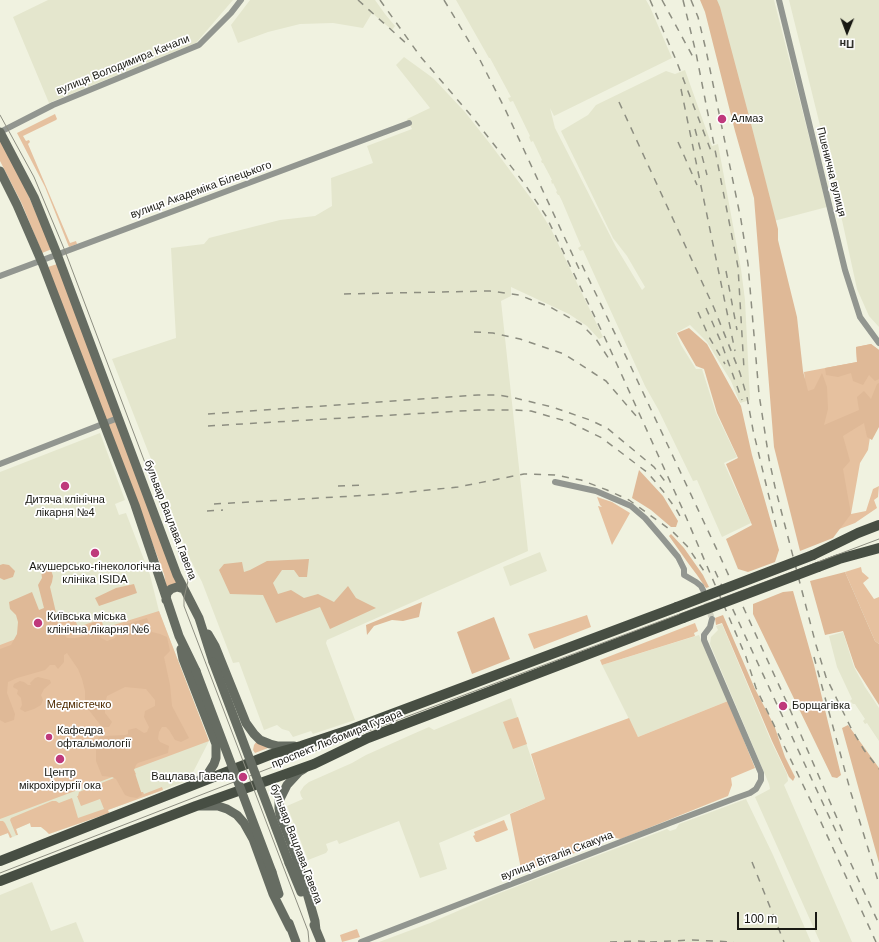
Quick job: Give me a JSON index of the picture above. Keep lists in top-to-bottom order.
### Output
{
  "streets": {
    "main road": ["бульвар Вацлава Гавела", "проспект Любомира Гузара"],
    "street": [
      "вулиця Володимира Качали",
      "Пшенична вулиця",
      "вулиця Академіка Білецького",
      "вулиця Віталія Скакуна"
    ]
  },
  "crossings": [
    ["вулиця Володимира Качали", "бульвар Вацлава Гавела"],
    ["вулиця Академіка Білецького", "бульвар Вацлава Гавела"]
  ],
  "parks": ["Медмістечко"],
  "places": [
    "Алмаз",
    "Дитяча клінічна лікарня №4",
    "Акушерсько-гінекологічна клініка ISIDA",
    "Київська міська клінічна лікарня №6",
    "Борщагівка",
    "Кафедра офтальмології",
    "Центр мікрохірургії ока",
    "Вацлава Гавела"
  ],
  "scale_bar": "100 m",
  "north": "bottom"
}
